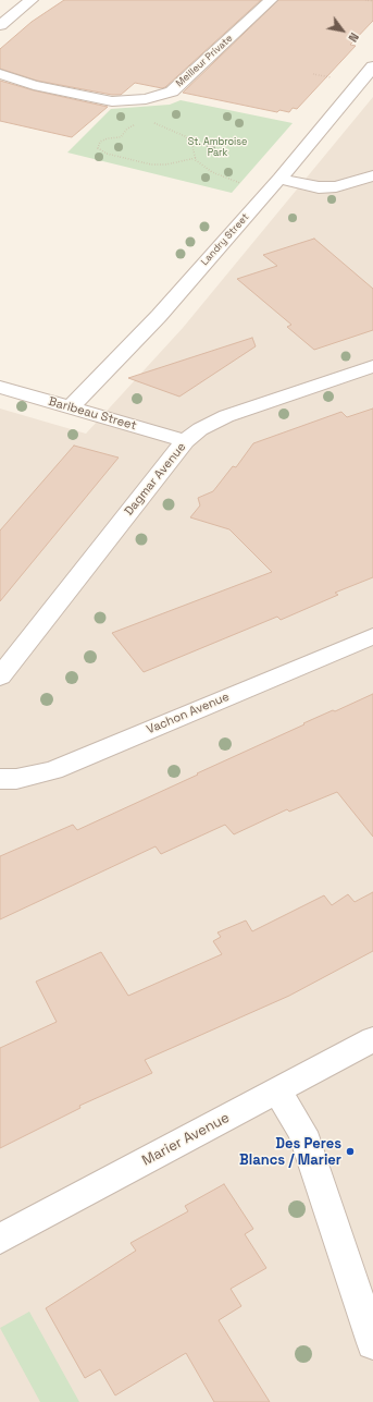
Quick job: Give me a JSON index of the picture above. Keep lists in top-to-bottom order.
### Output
{
  "streets": {
    "street": [
      "Meilleur Private",
      "Landry Street",
      "Baribeau Street",
      "Dagmar Avenue",
      "Vachon Avenue",
      "Marier Avenue"
    ]
  },
  "crossings": [
    ["Landry Street", "Baribeau Street"],
    ["Baribeau Street", "Dagmar Avenue"]
  ],
  "parks": ["St. Ambroise Park"],
  "places": ["Des Peres Blancs / Marier"],
  "north": "bottom right"
}
